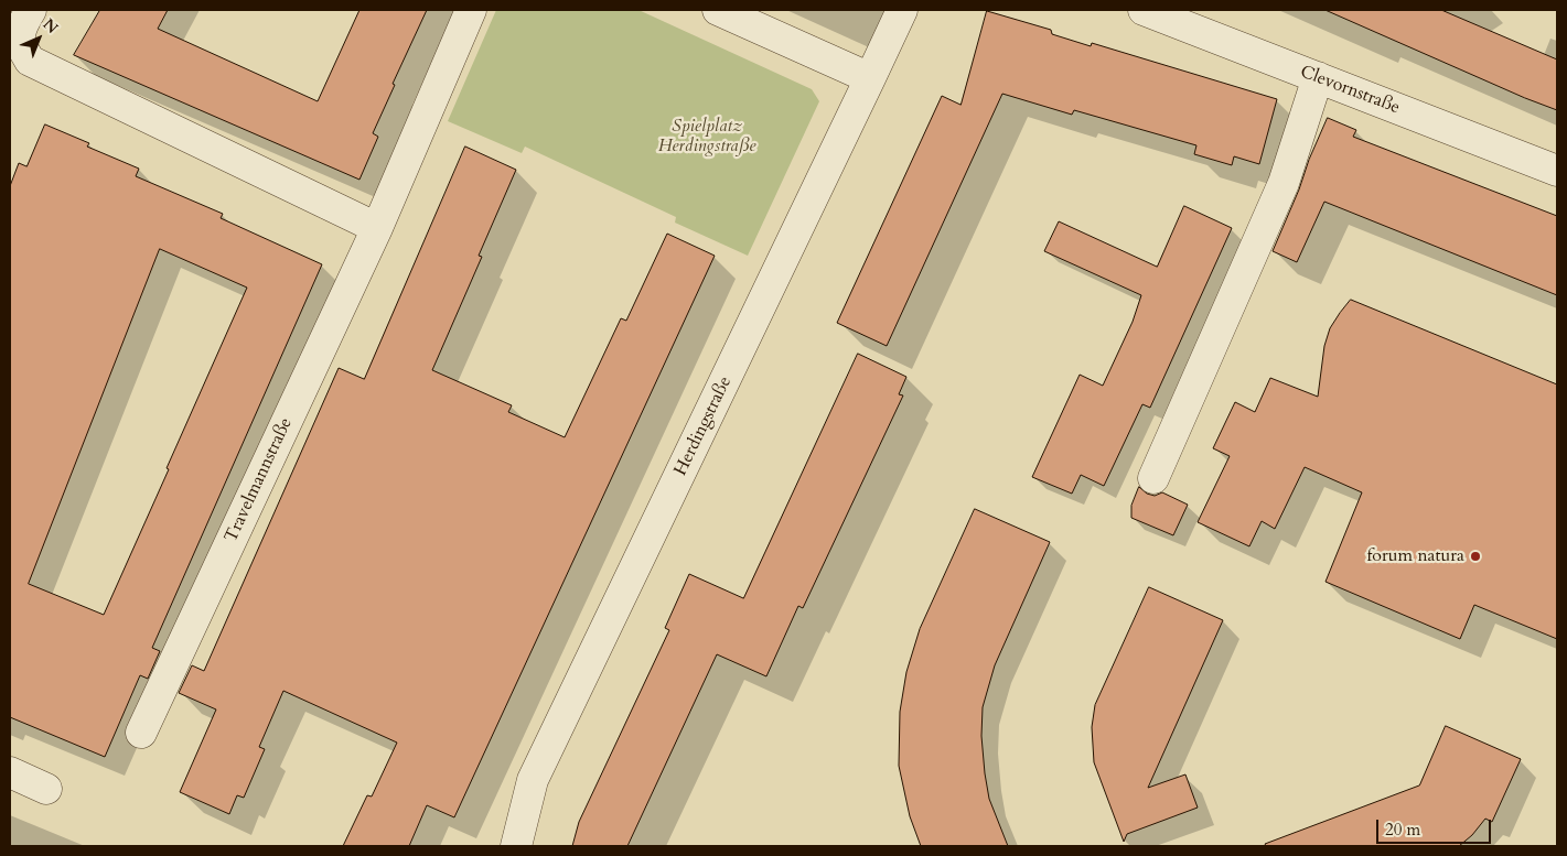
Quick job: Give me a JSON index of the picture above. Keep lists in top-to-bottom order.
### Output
{
  "streets": {
    "street": ["Clevornstraße", "Herdingstraße", "Travelmannstraße"]
  },
  "parks": ["Spielplatz Herdingstraße"],
  "places": ["forum natura"],
  "scale_bar": "20 m",
  "north": "top right"
}
